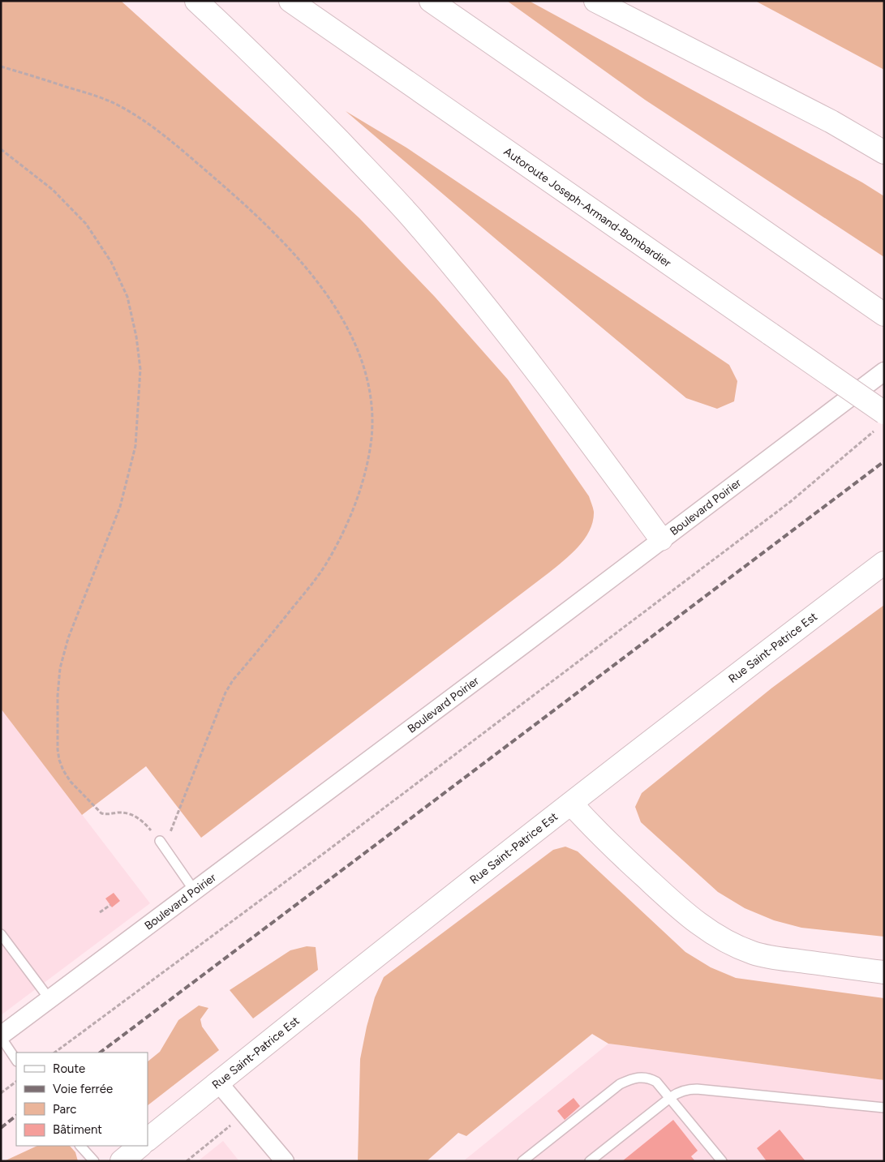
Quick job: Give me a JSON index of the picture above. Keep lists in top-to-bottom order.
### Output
{
  "streets": {
    "main road": ["Autoroute Joseph-Armand-Bombardier", "Rue Saint-Patrice Est"],
    "street": ["Boulevard Poirier"]
  },
  "legend": [
    "Route",
    "Voie ferrée",
    "Parc",
    "Bâtiment"
  ]
}
